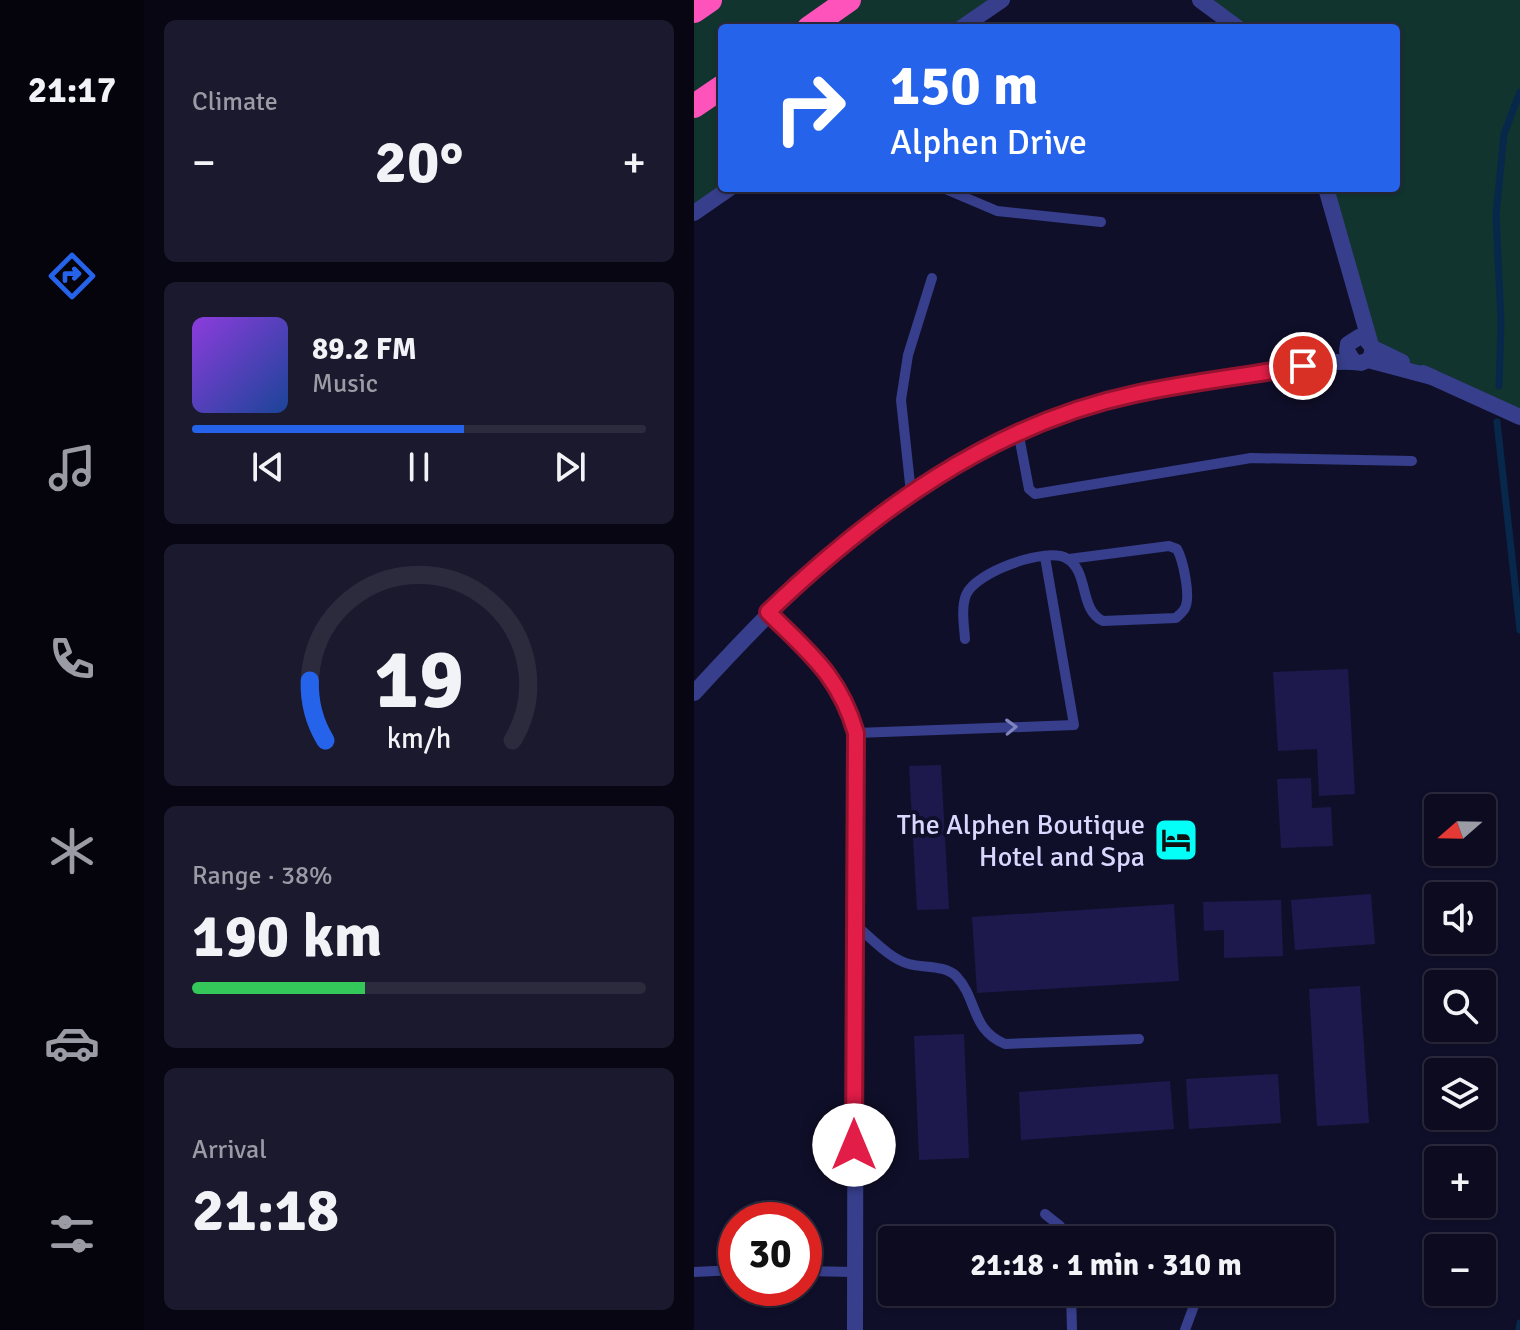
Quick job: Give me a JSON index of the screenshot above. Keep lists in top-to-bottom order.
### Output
{
  "places": {
    "hotel": ["The Alphen Boutique Hotel and Spa"]
  },
  "north": "left",
  "page": {
    "tabs": "21:17",
    "tile": [
      "Climate",
      ["Range · 38%", "190 km"],
      ["Arrival", "21:18"]
    ],
    "turn": ["150 m", "Alphen Drive"],
    "heat": ["−", "20°", "+"],
    "song": ["89.2 FM", "Music"],
    "map_buttons": ["+", "−"],
    "limit": "30",
    "trip": "21:18 · 1 min · 310 m",
    "gauge": ["19", "km/h"]
  }
}
